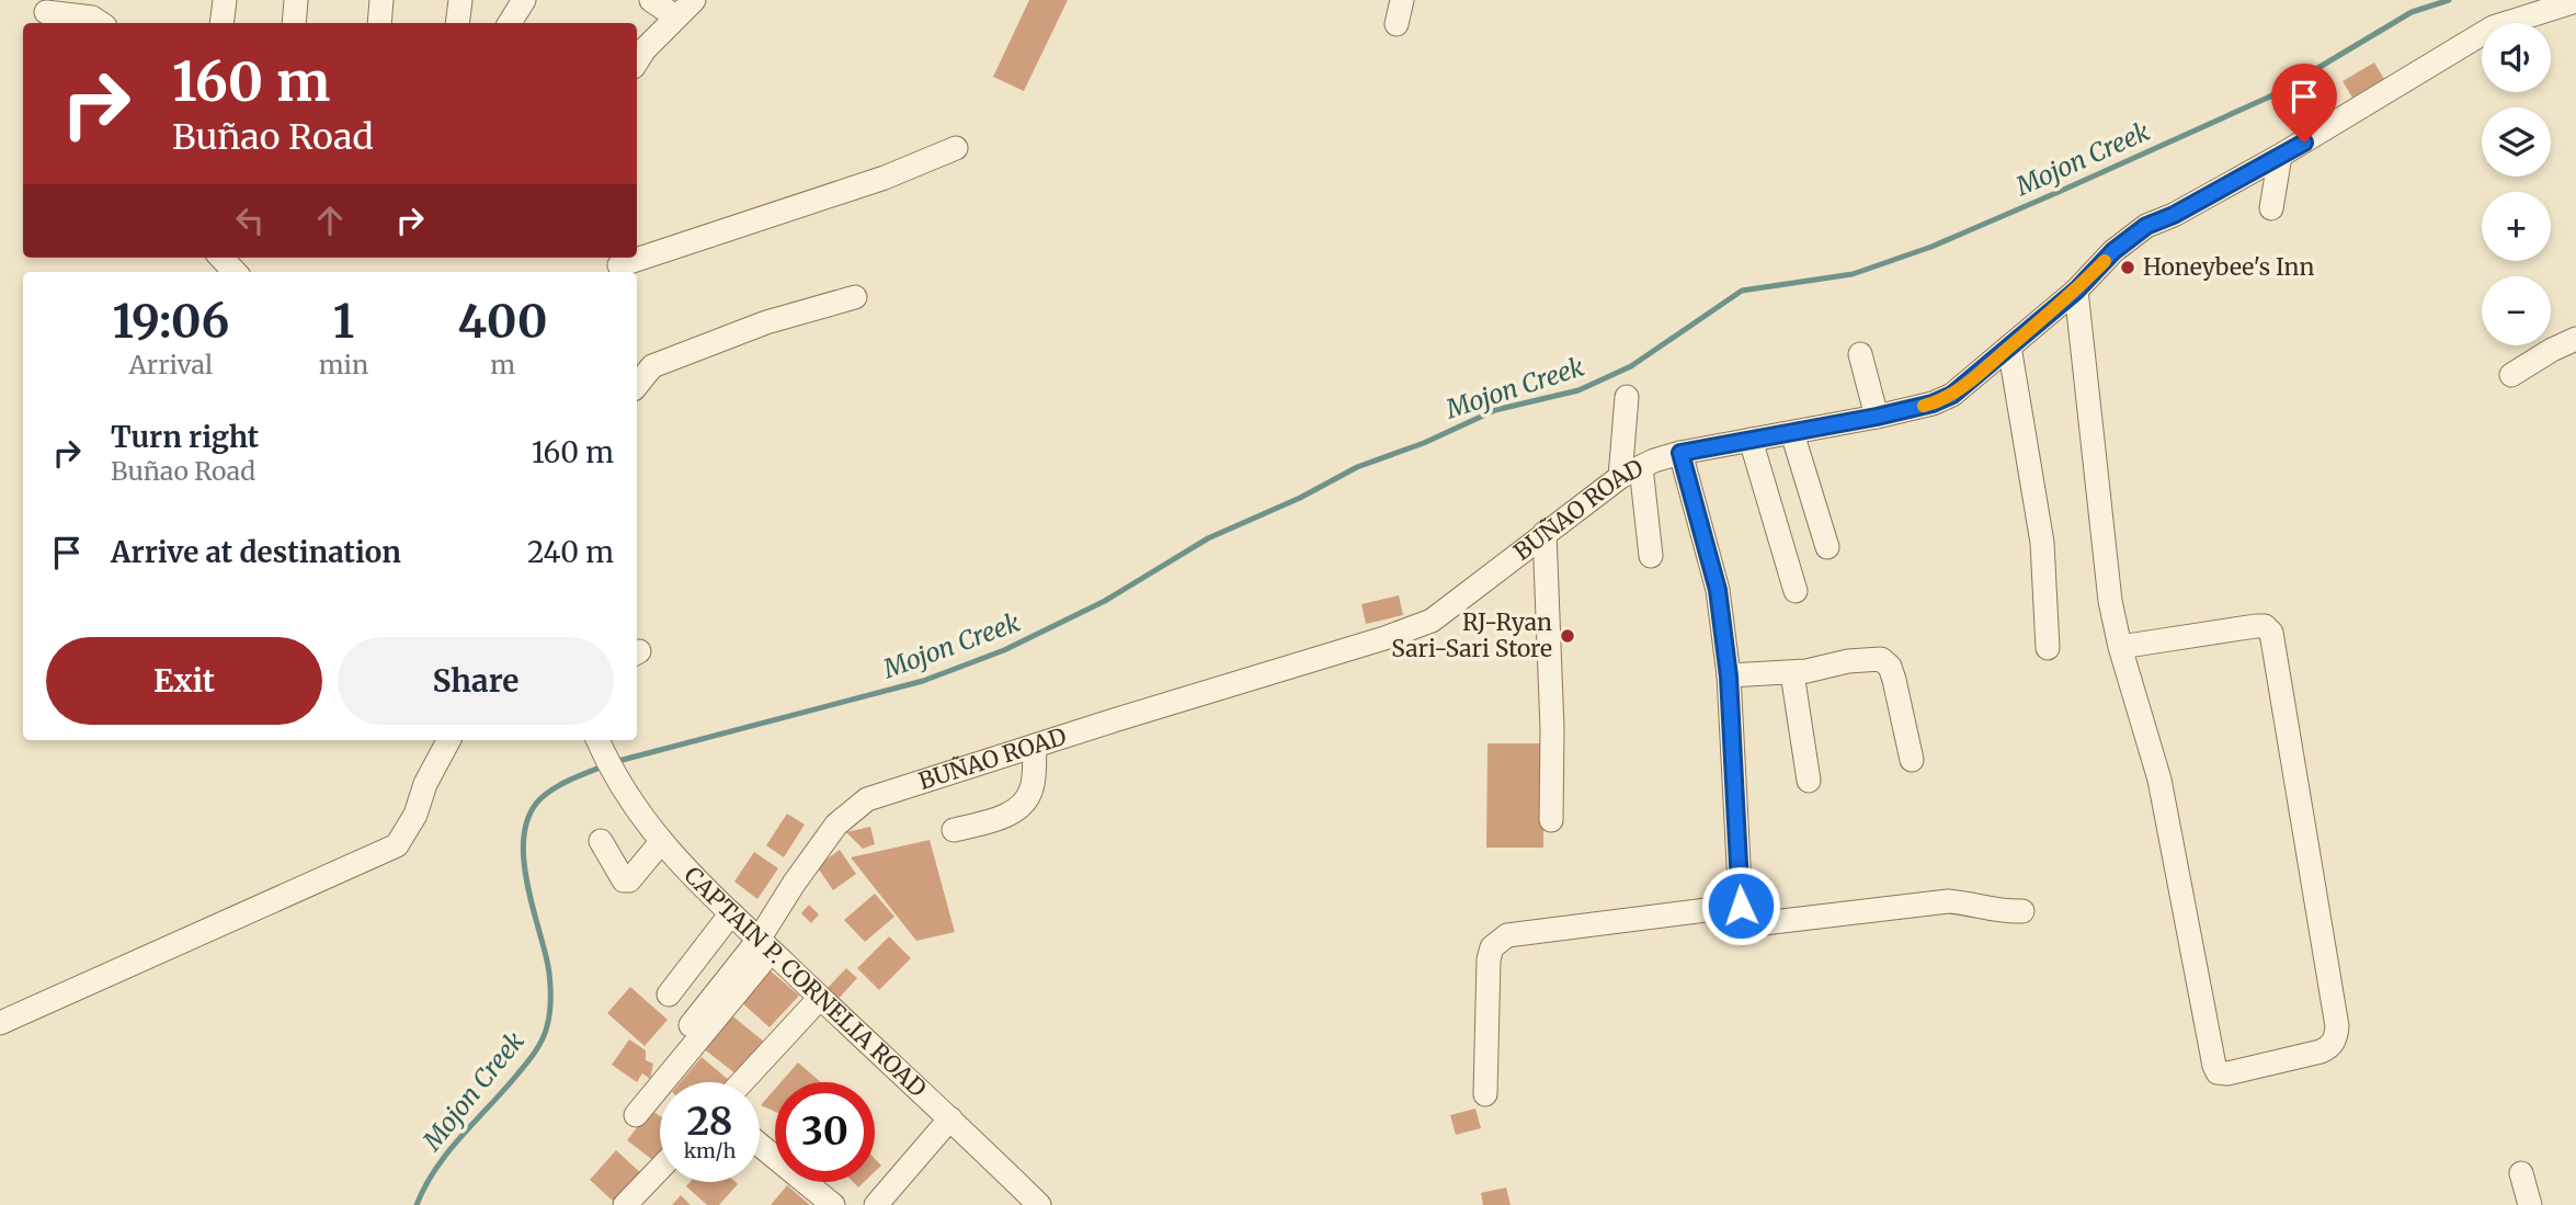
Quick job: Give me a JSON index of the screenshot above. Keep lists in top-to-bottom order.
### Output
{
  "streets": {
    "street": ["BUÑAO ROAD", "CAPTAIN P. CORNELIA ROAD"]
  },
  "crossings": [
    ["BUÑAO ROAD", "CAPTAIN P. CORNELIA ROAD"]
  ],
  "water": ["Mojon Creek"],
  "places": ["Honeybee's Inn", "RJ-Ryan Sari-Sari Store"],
  "page": {
    "map_buttons": ["+", "−"],
    "turn": ["160 m", "Buñao Road"],
    "eta": [
      "19:06",
      "Arrival",
      "1",
      "min",
      "400",
      "m"
    ],
    "list": [
      {
        "name": "Turn right",
        "note": "Buñao Road",
        "value": "160 m"
      },
      {
        "name": "Arrive at destination",
        "value": "240 m"
      }
    ],
    "buttons": ["Exit", "Share"],
    "speed": "28 km/h",
    "limit": "30"
  }
}
